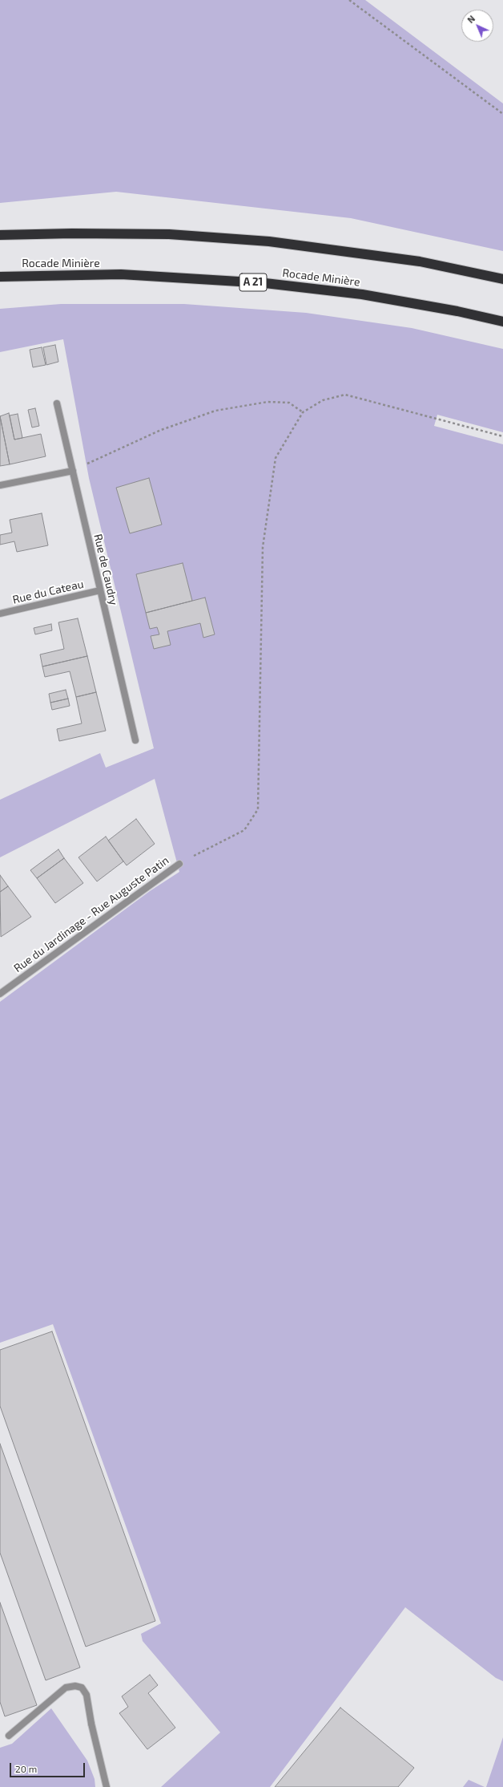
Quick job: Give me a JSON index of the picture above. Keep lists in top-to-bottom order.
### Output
{
  "streets": {
    "highway": ["Rocade Minière", "A 21"],
    "street": ["Rue de Caudry", "Rue du Cateau", "Rue du Jardinage - Rue Auguste Patin"]
  },
  "crossings": [
    ["Rue de Caudry", "Rue du Cateau"]
  ],
  "scale_bar": "20 m",
  "north": "top left"
}
